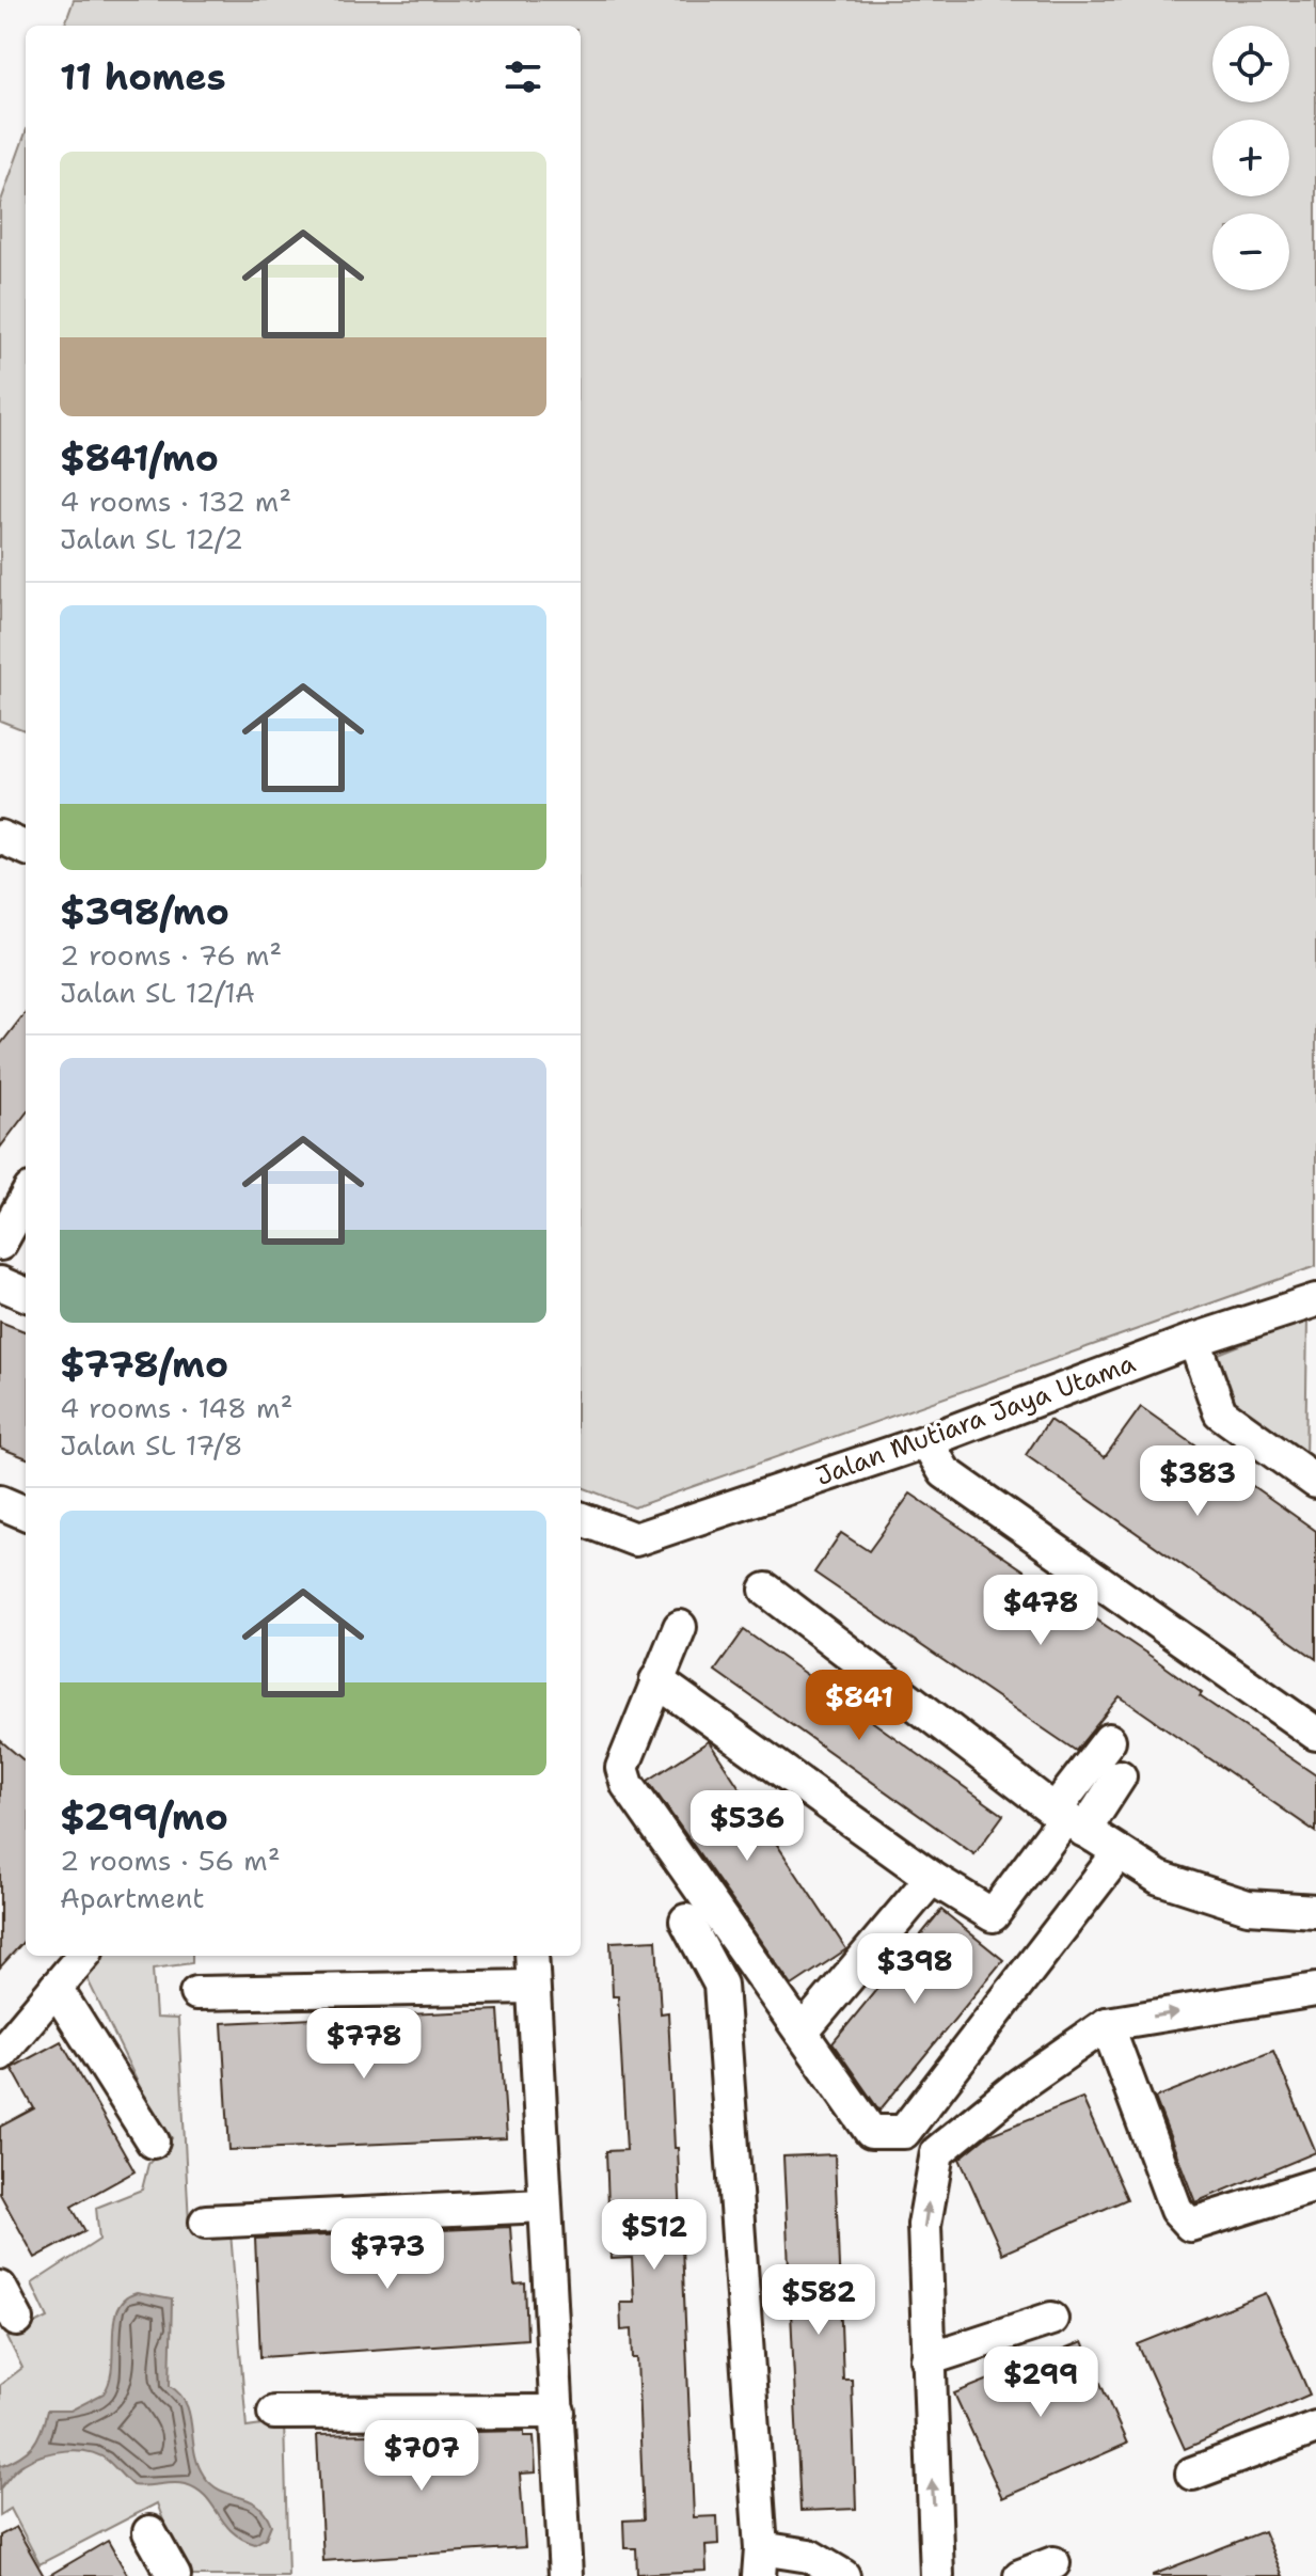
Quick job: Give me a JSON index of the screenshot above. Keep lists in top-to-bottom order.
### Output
{
  "streets": {
    "street": ["Jalan Mutiara Jaya Utama"]
  },
  "page": {
    "map_buttons": ["+", "−"],
    "heading": "11 homes",
    "list": [
      {
        "name": "$841/mo",
        "note": "4 rooms · 132 m² · Jalan SL 12/2"
      },
      {
        "name": "$398/mo",
        "note": "2 rooms · 76 m² · Jalan SL 12/1A"
      },
      {
        "name": "$778/mo",
        "note": "4 rooms · 148 m² · Jalan SL 17/8"
      },
      {
        "name": "$299/mo",
        "note": "2 rooms · 56 m² · Apartment"
      }
    ],
    "price": [
      "$383",
      "$478",
      "$841",
      "$536",
      "$398",
      "$778",
      "$512",
      "$773",
      "$582",
      "$299",
      "$707"
    ]
  }
}
